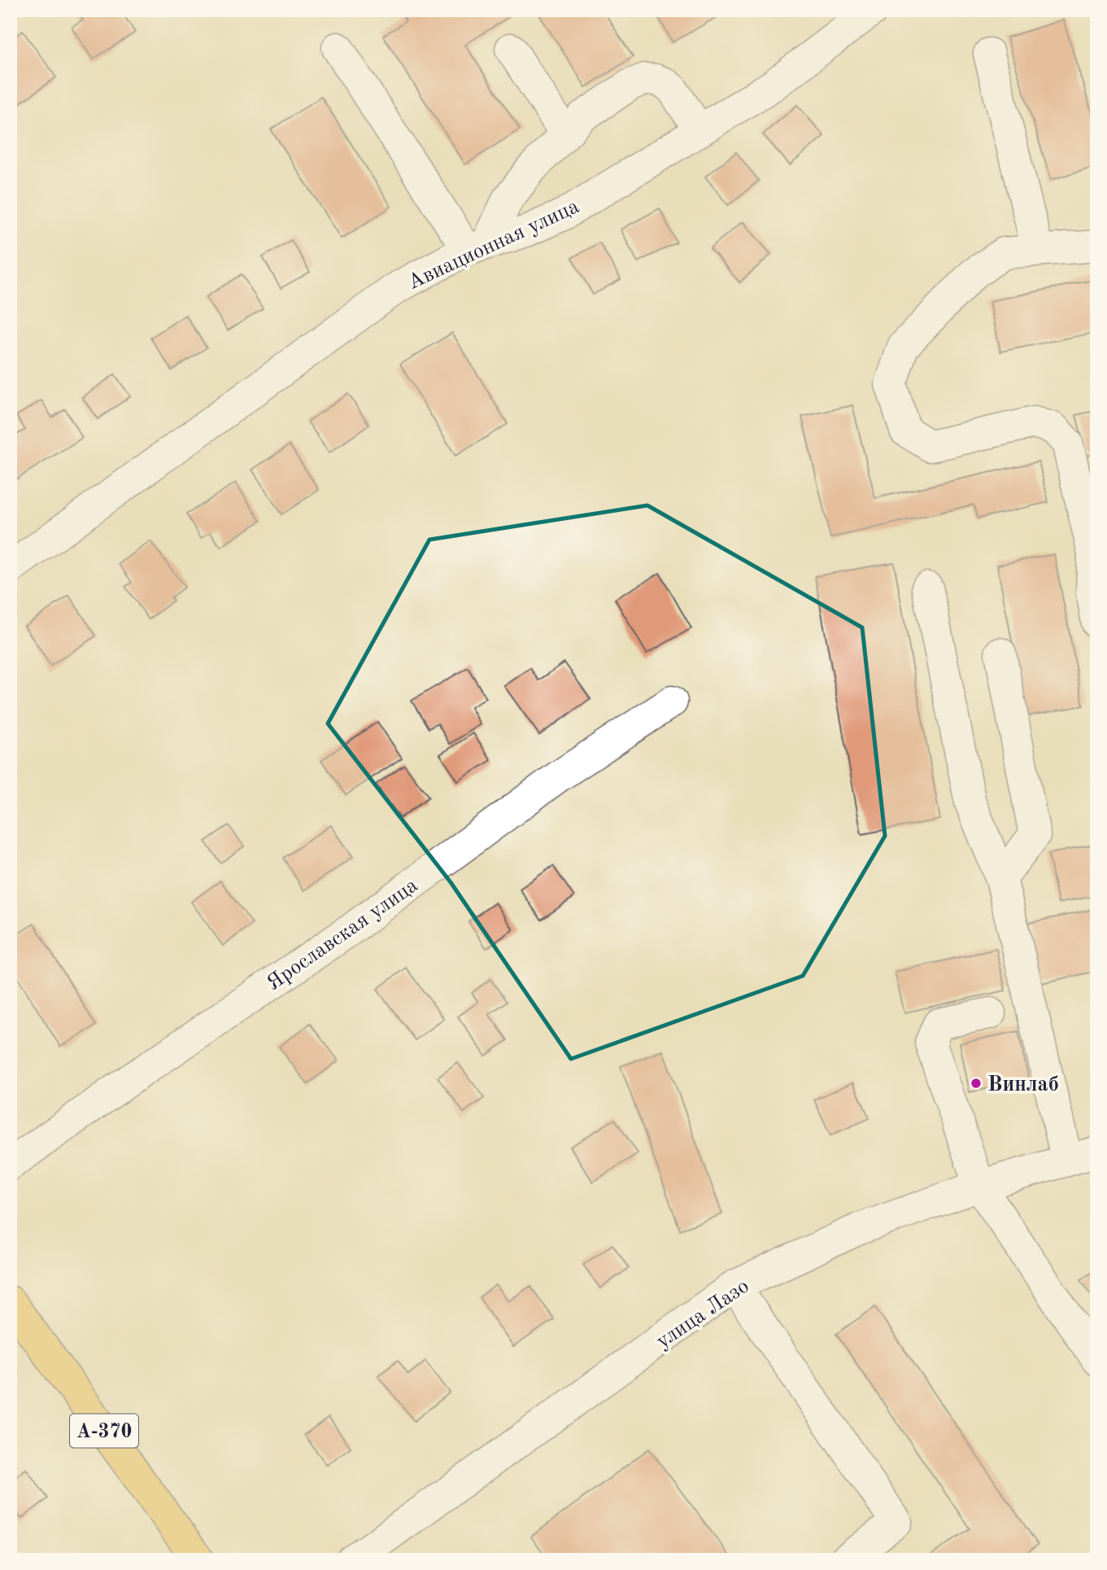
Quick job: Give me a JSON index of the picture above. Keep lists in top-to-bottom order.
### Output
{
  "streets": {
    "highway": ["А-370"],
    "street": ["Авиационная улица", "Ярославская улица", "улица Лазо"]
  },
  "places": ["Винлаб"]
}
